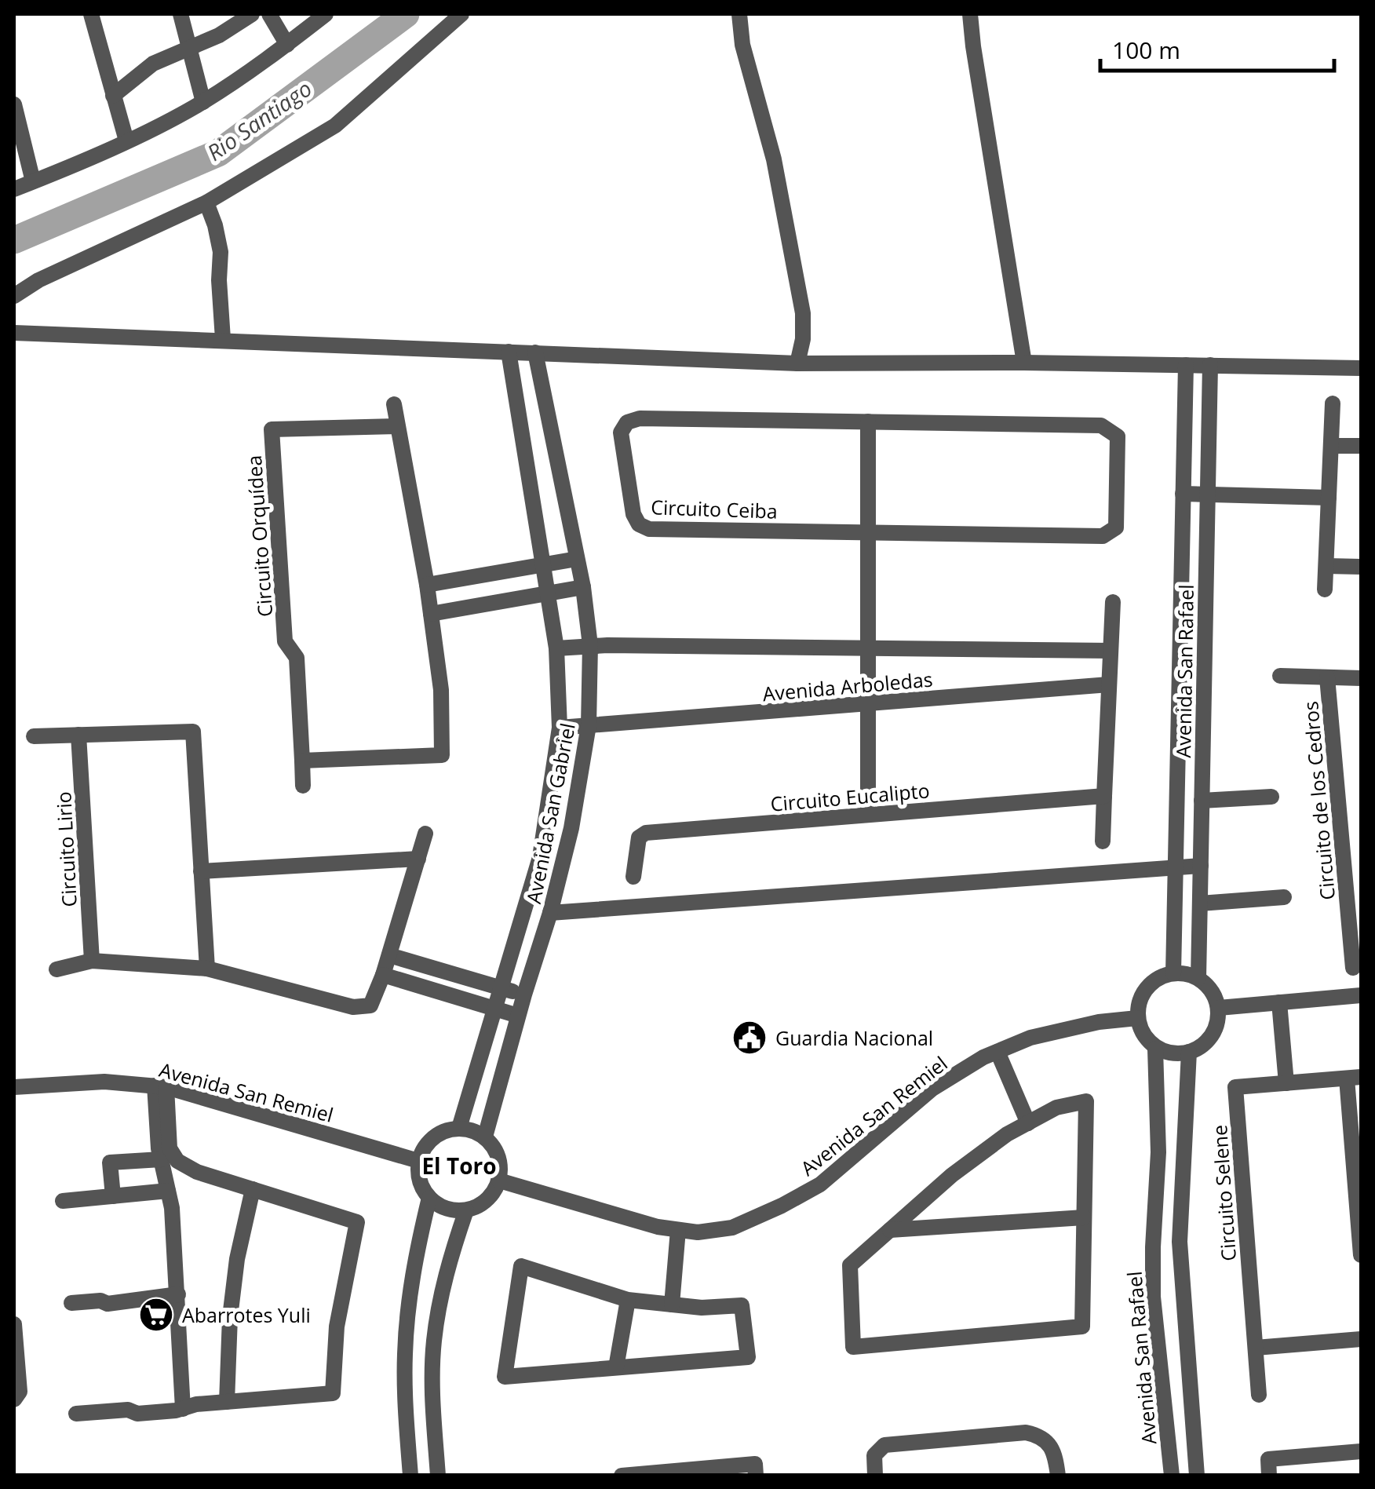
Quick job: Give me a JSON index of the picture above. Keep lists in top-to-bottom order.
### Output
{
  "streets": {
    "street": [
      "Circuito Ceiba",
      "Circuito Orquídea",
      "Avenida San Rafael",
      "Avenida Arboledas",
      "Circuito Eucalipto",
      "Circuito de los Cedros",
      "Avenida San Gabriel",
      "Circuito Lirio",
      "Avenida San Remiel",
      "Circuito Selene"
    ]
  },
  "crossings": [
    ["Avenida San Rafael", "Avenida San Remiel"],
    ["Avenida Arboledas", "Avenida San Gabriel"],
    ["Avenida San Gabriel", "Avenida San Remiel"]
  ],
  "districts": ["El Toro"],
  "water": ["Rio Santiago"],
  "places": {
    "public building": ["Guardia Nacional"],
    "supermarket": ["Abarrotes Yuli"]
  },
  "scale_bar": "100 m"
}
